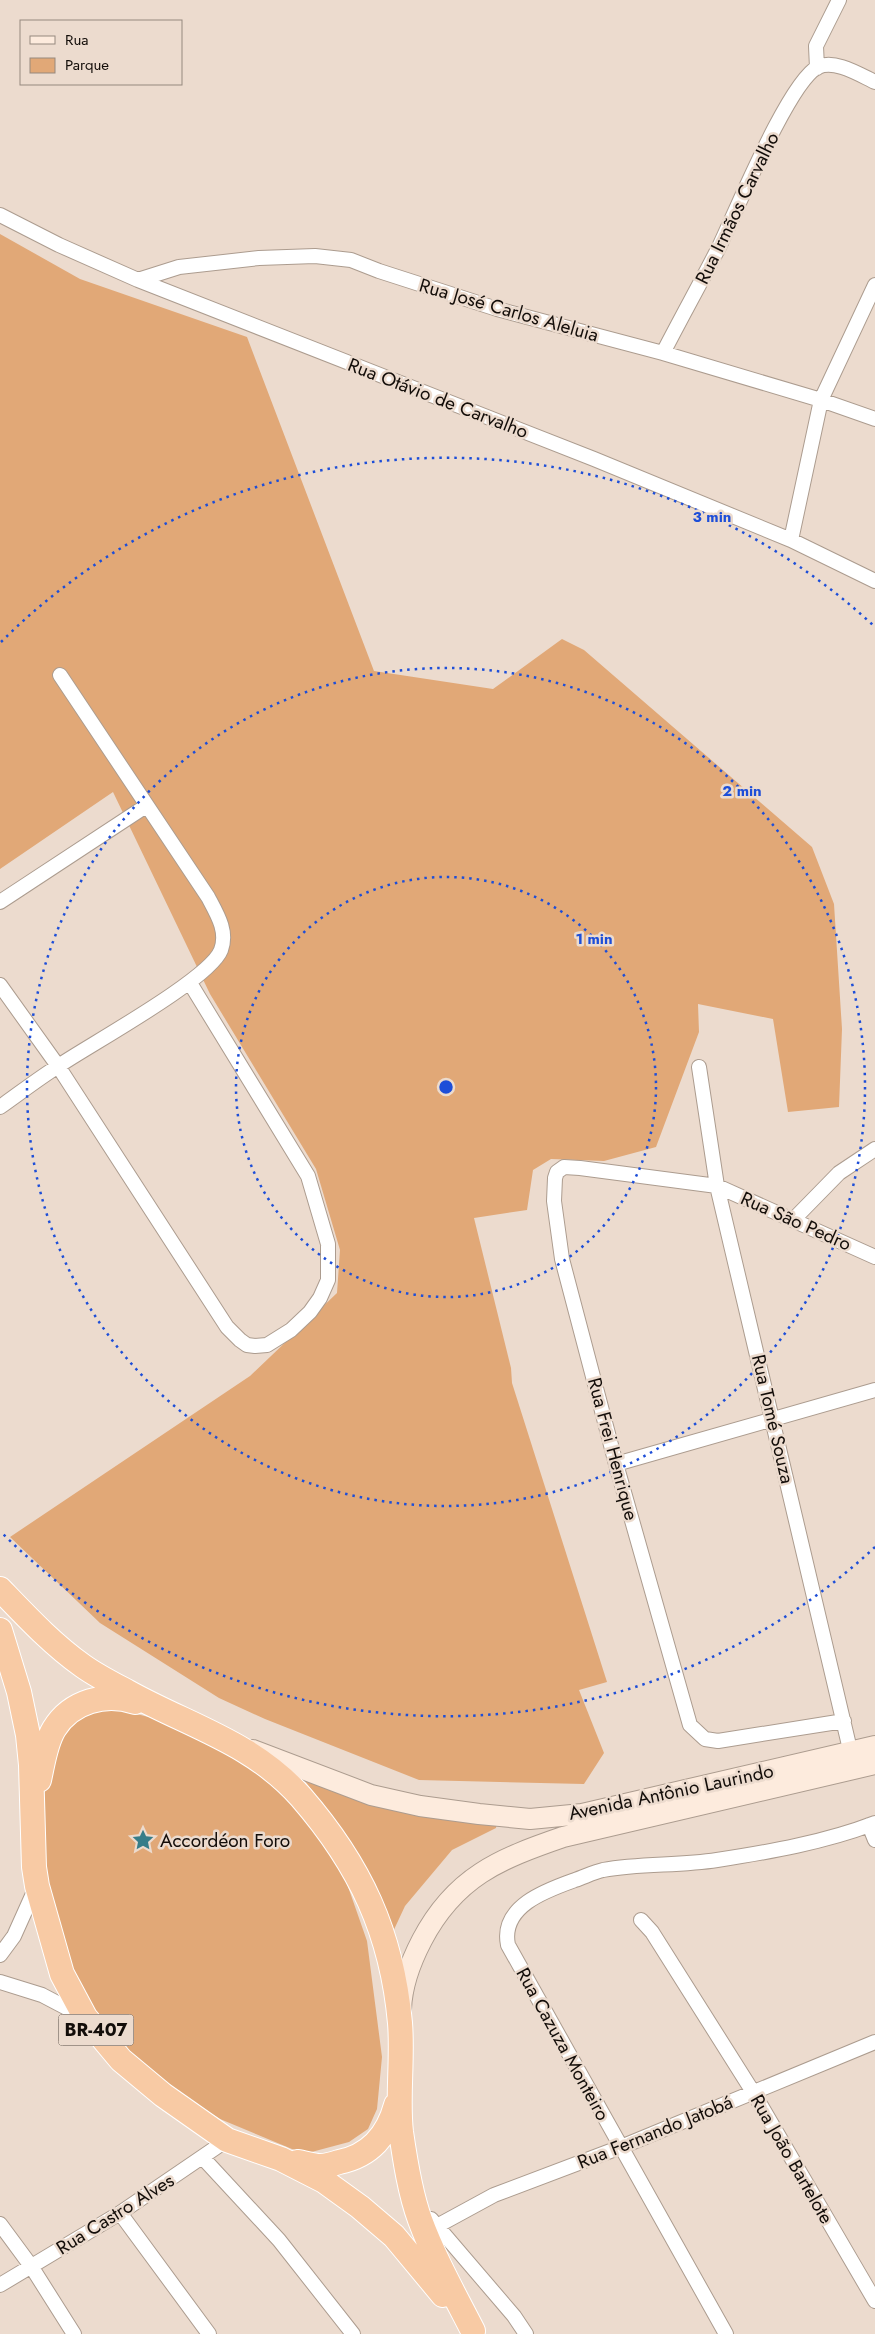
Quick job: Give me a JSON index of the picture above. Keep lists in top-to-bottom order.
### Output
{
  "streets": {
    "highway": ["BR-407"],
    "main road": ["Avenida Antônio Laurindo"],
    "street": [
      "Rua Irmãos Carvalho",
      "Rua José Carlos Aleluia",
      "Rua Otávio de Carvalho",
      "Rua São Pedro",
      "Rua Tomé Souza",
      "Rua Frei Henrique",
      "Rua Cazuza Monteiro",
      "Rua Fernando Jatobá",
      "Rua João Bartelote",
      "Rua Castro Alves"
    ]
  },
  "crossings": [
    ["Rua Irmãos Carvalho", "Rua José Carlos Aleluia"],
    ["Rua José Carlos Aleluia", "Rua Otávio de Carvalho"],
    ["Rua São Pedro", "Rua Tomé Souza"],
    ["Rua São Pedro", "Rua Frei Henrique"],
    ["Rua Tomé Souza", "Rua Frei Henrique"],
    ["Rua Tomé Souza", "Avenida Antônio Laurindo"],
    ["Avenida Antônio Laurindo", "BR-407"],
    ["BR-407", "Rua Castro Alves"],
    ["Rua Cazuza Monteiro", "Rua Fernando Jatobá"],
    ["Rua Fernando Jatobá", "Rua João Bartelote"]
  ],
  "places": {
    "place": ["Accordéon Foro"]
  },
  "legend": ["Rua", "Parque"],
  "rings": ["3 min", "2 min", "1 min"]
}
